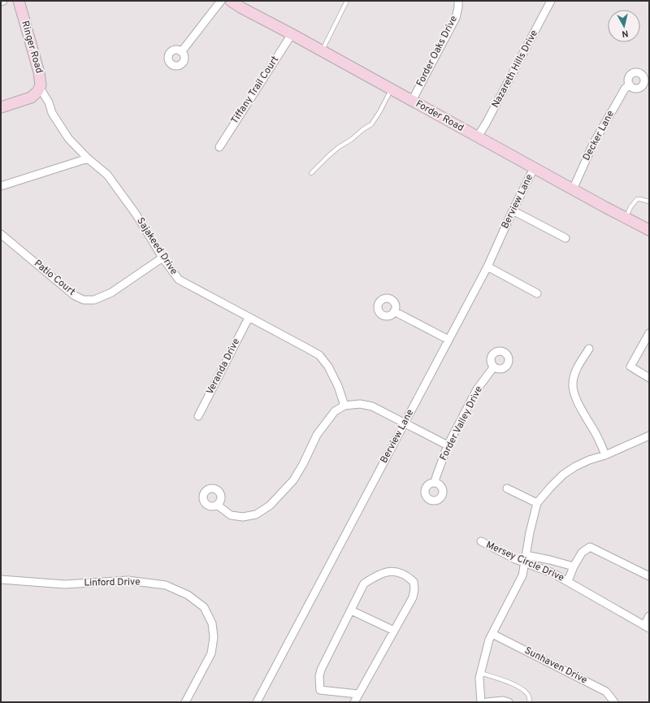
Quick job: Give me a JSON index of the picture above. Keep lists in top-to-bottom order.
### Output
{
  "streets": {
    "main road": ["Ringer Road", "Forder Road"],
    "street": [
      "Forder Oaks Drive",
      "Nazareth Hills Drive",
      "Tiffany Trail Court",
      "Decker Lane",
      "Berview Lane",
      "Sajakeed Drive",
      "Patio Court",
      "Veranda Drive",
      "Forder Valley Drive",
      "Mersey Circle Drive",
      "Linford Drive",
      "Sunhaven Drive"
    ]
  },
  "crossings": [
    ["Ringer Road", "Sajakeed Drive"],
    ["Forder Oaks Drive", "Forder Road"],
    ["Nazareth Hills Drive", "Forder Road"],
    ["Tiffany Trail Court", "Forder Road"],
    ["Forder Road", "Decker Lane"],
    ["Forder Road", "Berview Lane"],
    ["Sajakeed Drive", "Patio Court"],
    ["Sajakeed Drive", "Veranda Drive"]
  ],
  "north": "bottom"
}
